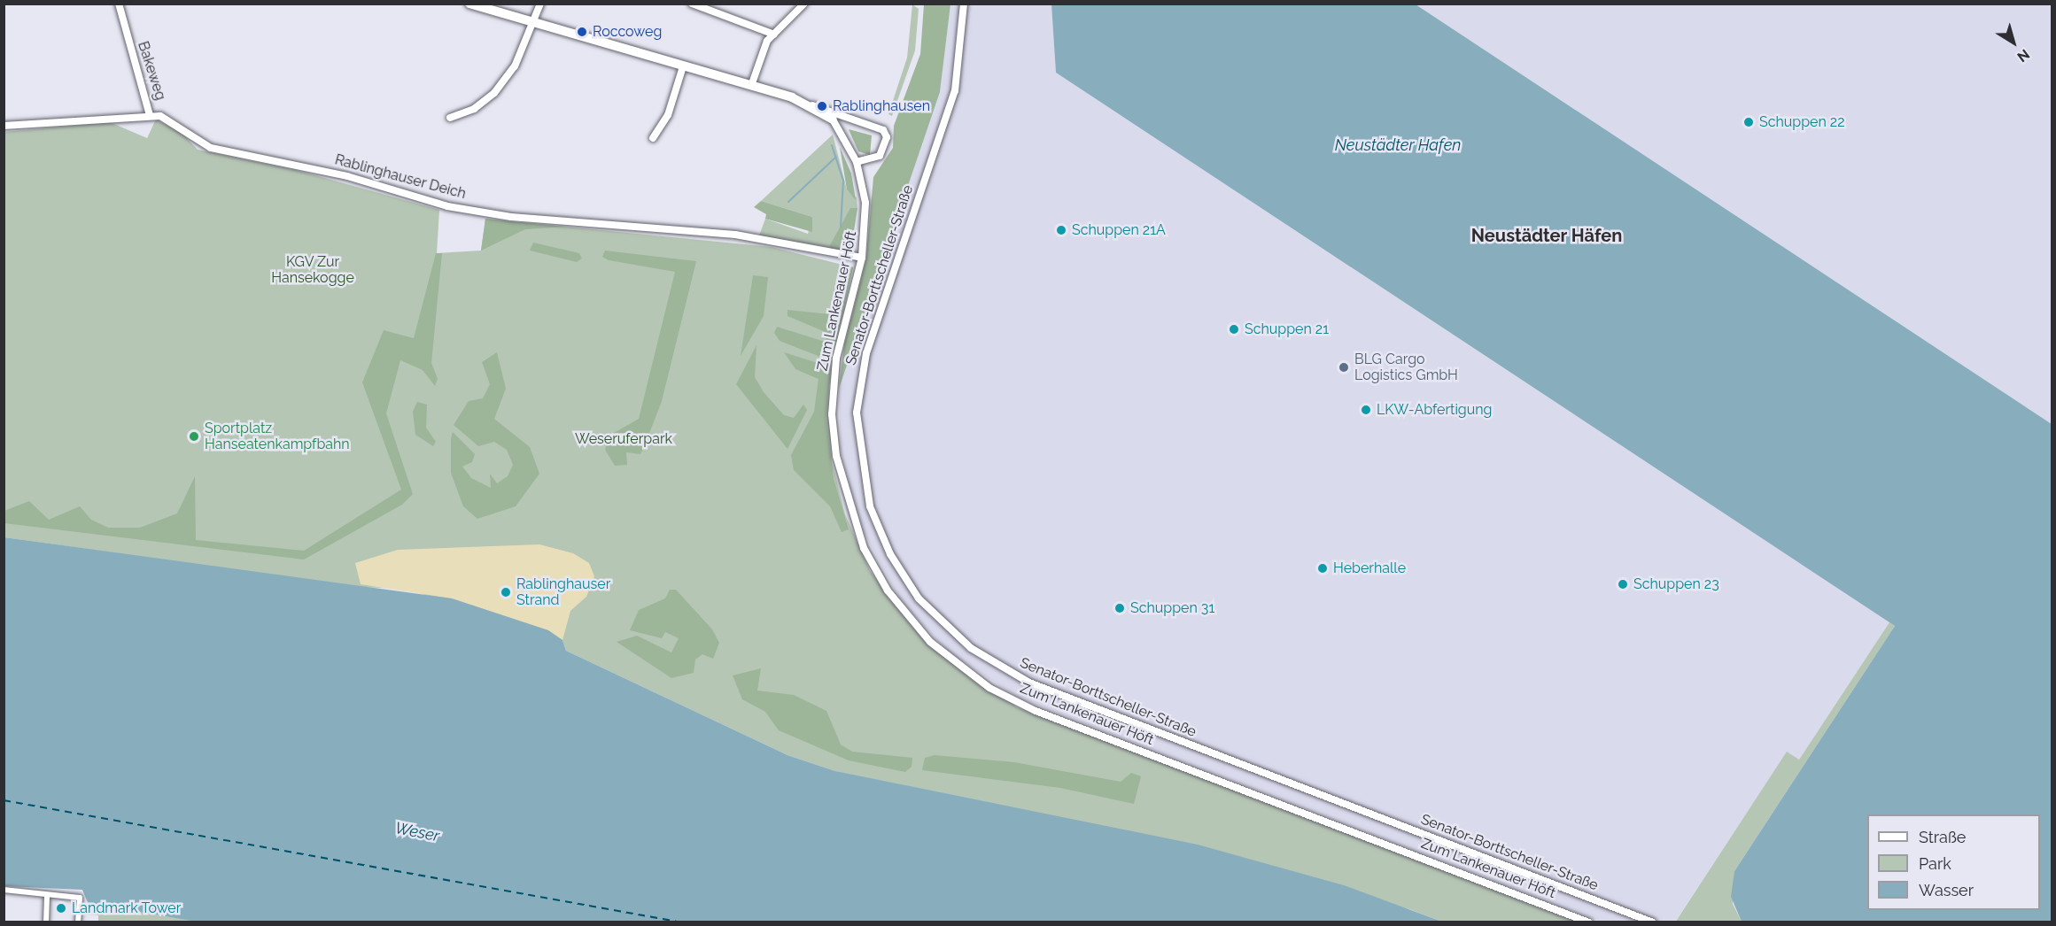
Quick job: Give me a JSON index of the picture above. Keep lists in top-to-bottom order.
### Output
{
  "streets": {
    "street": [
      "Bakeweg",
      "Rablinghauser Deich",
      "Senator-Borttscheller-Straße",
      "Zum Lankenauer Höft"
    ]
  },
  "crossings": [
    ["Bakeweg", "Rablinghauser Deich"],
    ["Rablinghauser Deich", "Zum Lankenauer Höft"]
  ],
  "districts": ["Neustädter Häfen"],
  "water": ["Neustädter Hafen", "Weser"],
  "parks": ["KGV Zur Hansekogge", "Weseruferpark"],
  "places": [
    "Roccoweg",
    "Rablinghausen",
    "Schuppen 22",
    "Schuppen 21A",
    "Schuppen 21",
    "BLG Cargo Logistics GmbH",
    "LKW-Abfertigung",
    "Sportplatz Hanseatenkampfbahn",
    "Heberhalle",
    "Schuppen 23",
    "Rablinghauser Strand",
    "Schuppen 31",
    "Landmark Tower"
  ],
  "legend": ["Straße", "Park", "Wasser"],
  "north": "bottom right"
}
